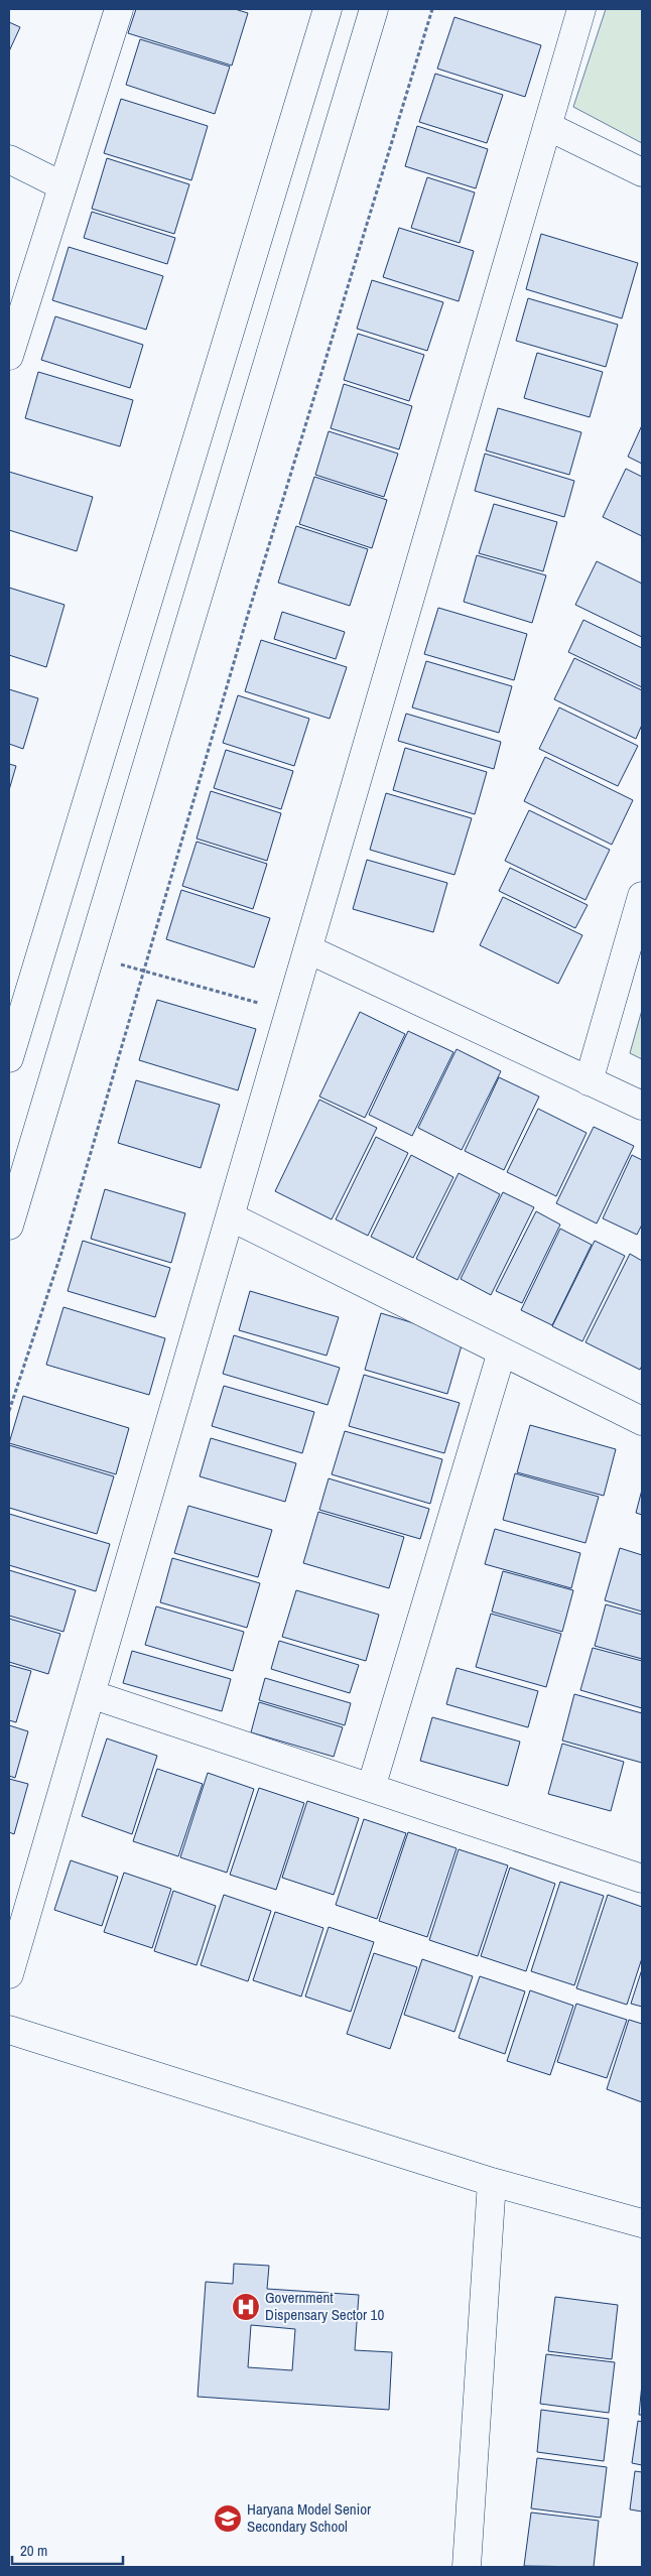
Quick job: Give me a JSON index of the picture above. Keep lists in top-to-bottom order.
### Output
{
  "places": {
    "hospital": ["Government Dispensary Sector 10"],
    "school or university": ["Haryana Model Senior Secondary School"]
  },
  "scale_bar": "20 m"
}
